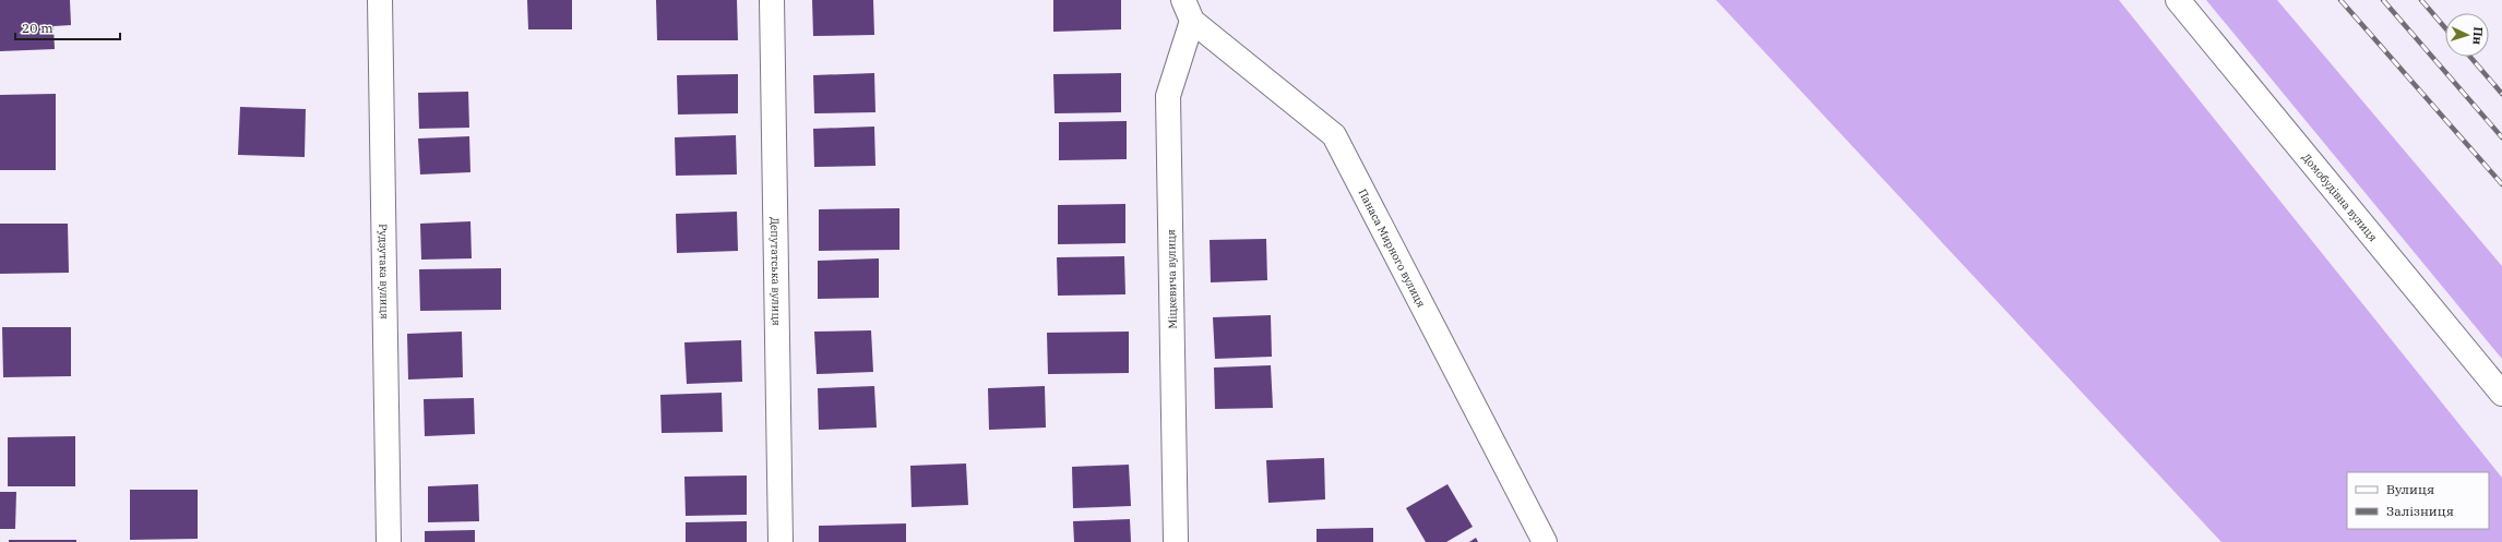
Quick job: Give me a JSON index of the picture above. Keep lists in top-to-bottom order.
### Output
{
  "streets": {
    "street": [
      "Домобудівна вулиця",
      "Панаса Мирного вулиця",
      "Рудзутака вулиця",
      "Депутатська вулиця",
      "Міцкевича вулиця"
    ]
  },
  "crossings": [
    ["Панаса Мирного вулиця", "Міцкевича вулиця"]
  ],
  "legend": ["Вулиця", "Залізниця"],
  "scale_bar": "20 m",
  "north": "right"
}
